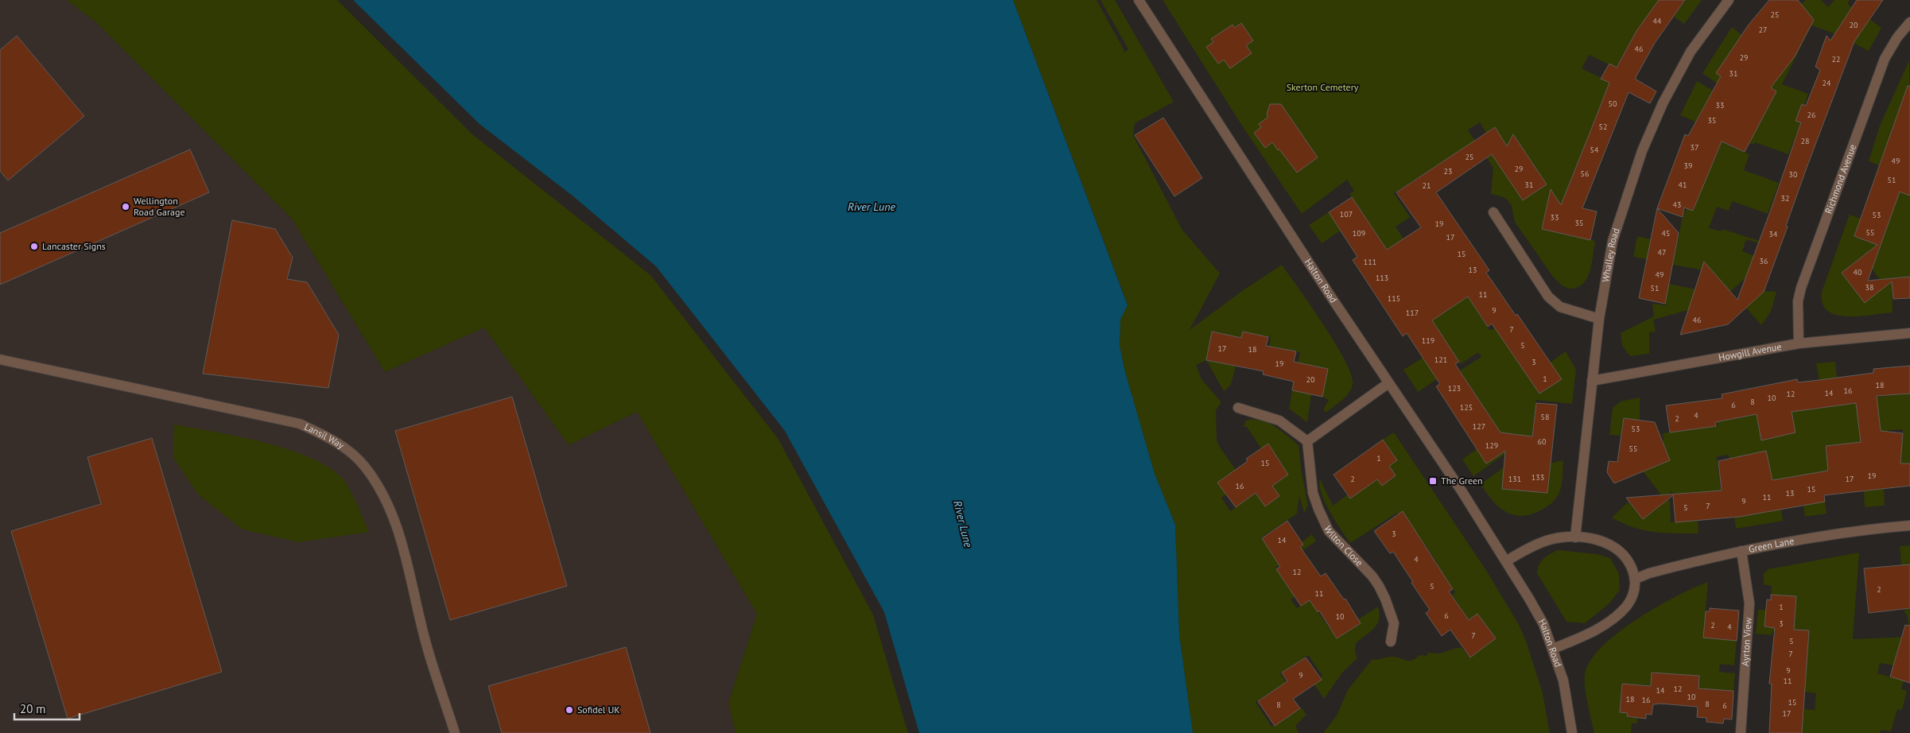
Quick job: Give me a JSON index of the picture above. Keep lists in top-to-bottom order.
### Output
{
  "streets": {
    "street": [
      "Richmond Avenue",
      "Whalley Road",
      "Halton Road",
      "Howgill Avenue",
      "Lansil Way",
      "Wilton Close",
      "Green Lane",
      "Ayrton View"
    ]
  },
  "crossings": [
    ["Richmond Avenue", "Howgill Avenue"],
    ["Whalley Road", "Howgill Avenue"],
    ["Green Lane", "Ayrton View"]
  ],
  "water": ["River Lune"],
  "parks": ["Skerton Cemetery"],
  "places": {
    "other": ["Wellington Road Garage", "Lancaster Signs", "Sofidel UK"],
    "transit": ["The Green"]
  },
  "house_numbers": [
    "25",
    "44",
    "20",
    "27",
    "46",
    "29",
    "22",
    "31",
    "24",
    "50",
    "33",
    "26",
    "35",
    "52",
    "28",
    "37",
    "54",
    "25",
    "49",
    "39",
    "29",
    "23",
    "56",
    "30",
    "51",
    "31",
    "41",
    "21",
    "32",
    "43",
    "107",
    "53",
    "33",
    "35",
    "19",
    "55",
    "109",
    "45",
    "34",
    "17",
    "47",
    "15",
    "36",
    "111",
    "13",
    "40",
    "49",
    "113",
    "38",
    "51",
    "11",
    "115",
    "9",
    "117",
    "46",
    "7",
    "119",
    "5",
    "17",
    "18",
    "121",
    "3",
    "19",
    "1",
    "20",
    "18",
    "123",
    "16",
    "14",
    "12",
    "10",
    "8",
    "6",
    "125",
    "4",
    "58",
    "2",
    "127",
    "53",
    "60",
    "129",
    "55",
    "1",
    "15",
    "19",
    "133",
    "2",
    "131",
    "17",
    "16",
    "15",
    "13",
    "11",
    "9",
    "7",
    "5",
    "3",
    "14",
    "4",
    "12",
    "5",
    "2",
    "11",
    "1",
    "6",
    "10",
    "3",
    "2",
    "4",
    "7",
    "5",
    "7",
    "9",
    "9",
    "11",
    "12",
    "14",
    "10",
    "18",
    "16",
    "15",
    "8",
    "8",
    "6",
    "17"
  ],
  "scale_bar": "20 m"
}
